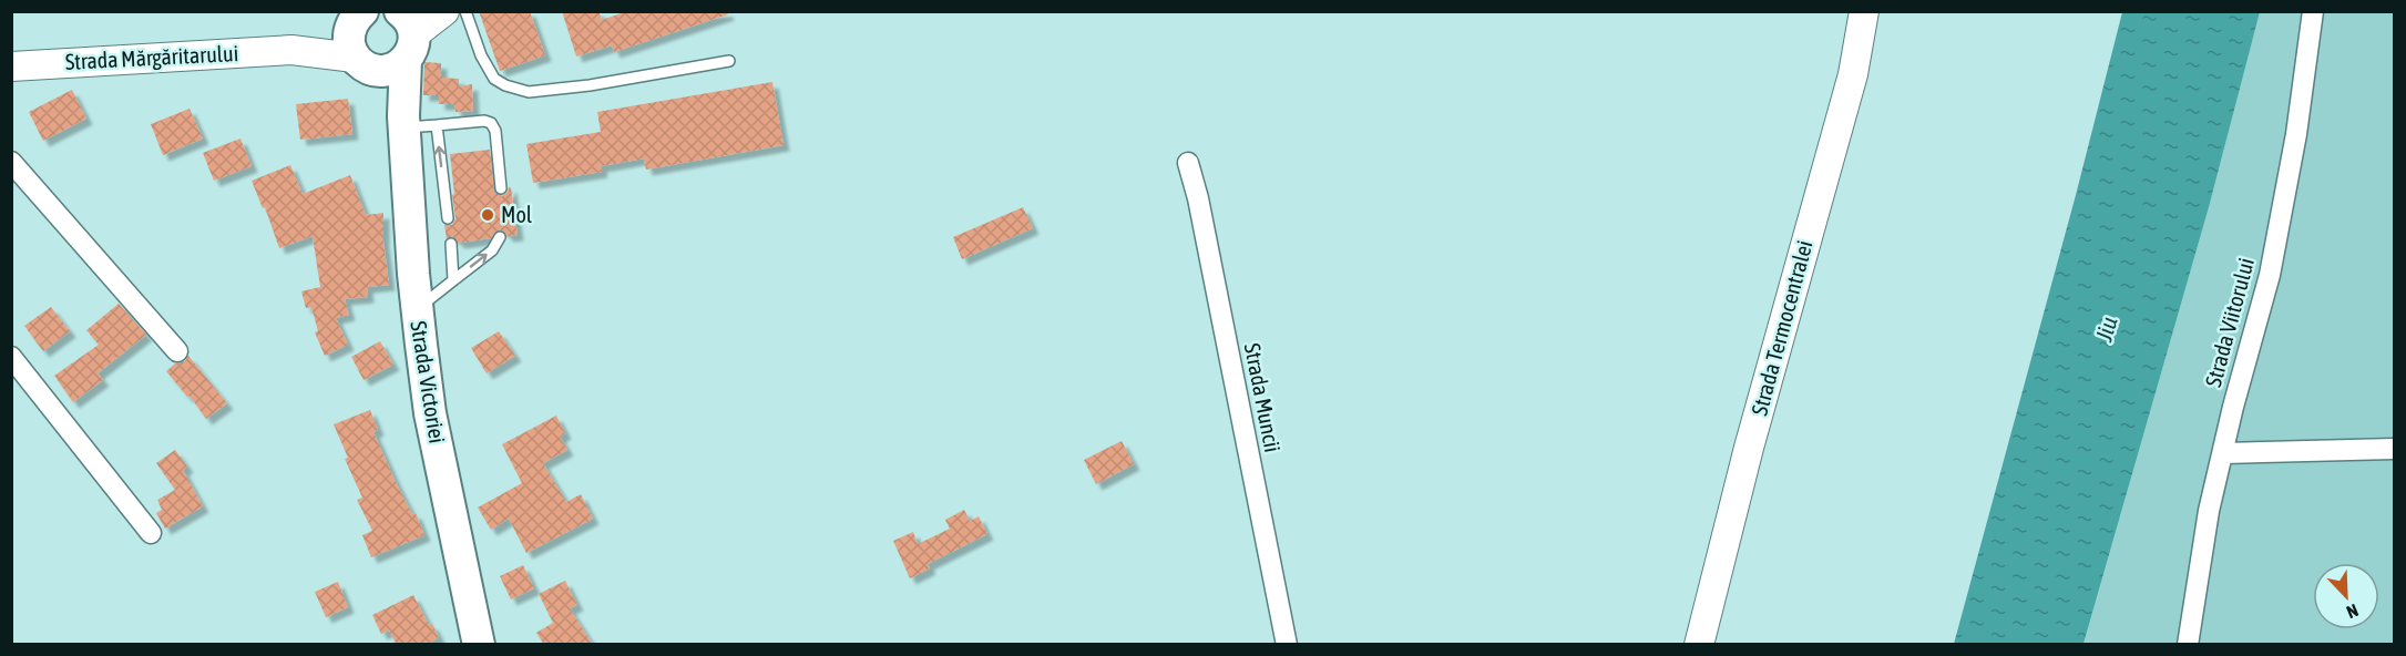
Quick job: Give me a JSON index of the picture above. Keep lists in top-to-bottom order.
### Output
{
  "streets": {
    "main road": ["Strada Victoriei"],
    "street": [
      "Strada Mărgăritarului",
      "Strada Viitorului",
      "Strada Termocentralei",
      "Strada Muncii"
    ]
  },
  "water": ["Jiu"],
  "places": ["Mol"],
  "north": "bottom right"
}
